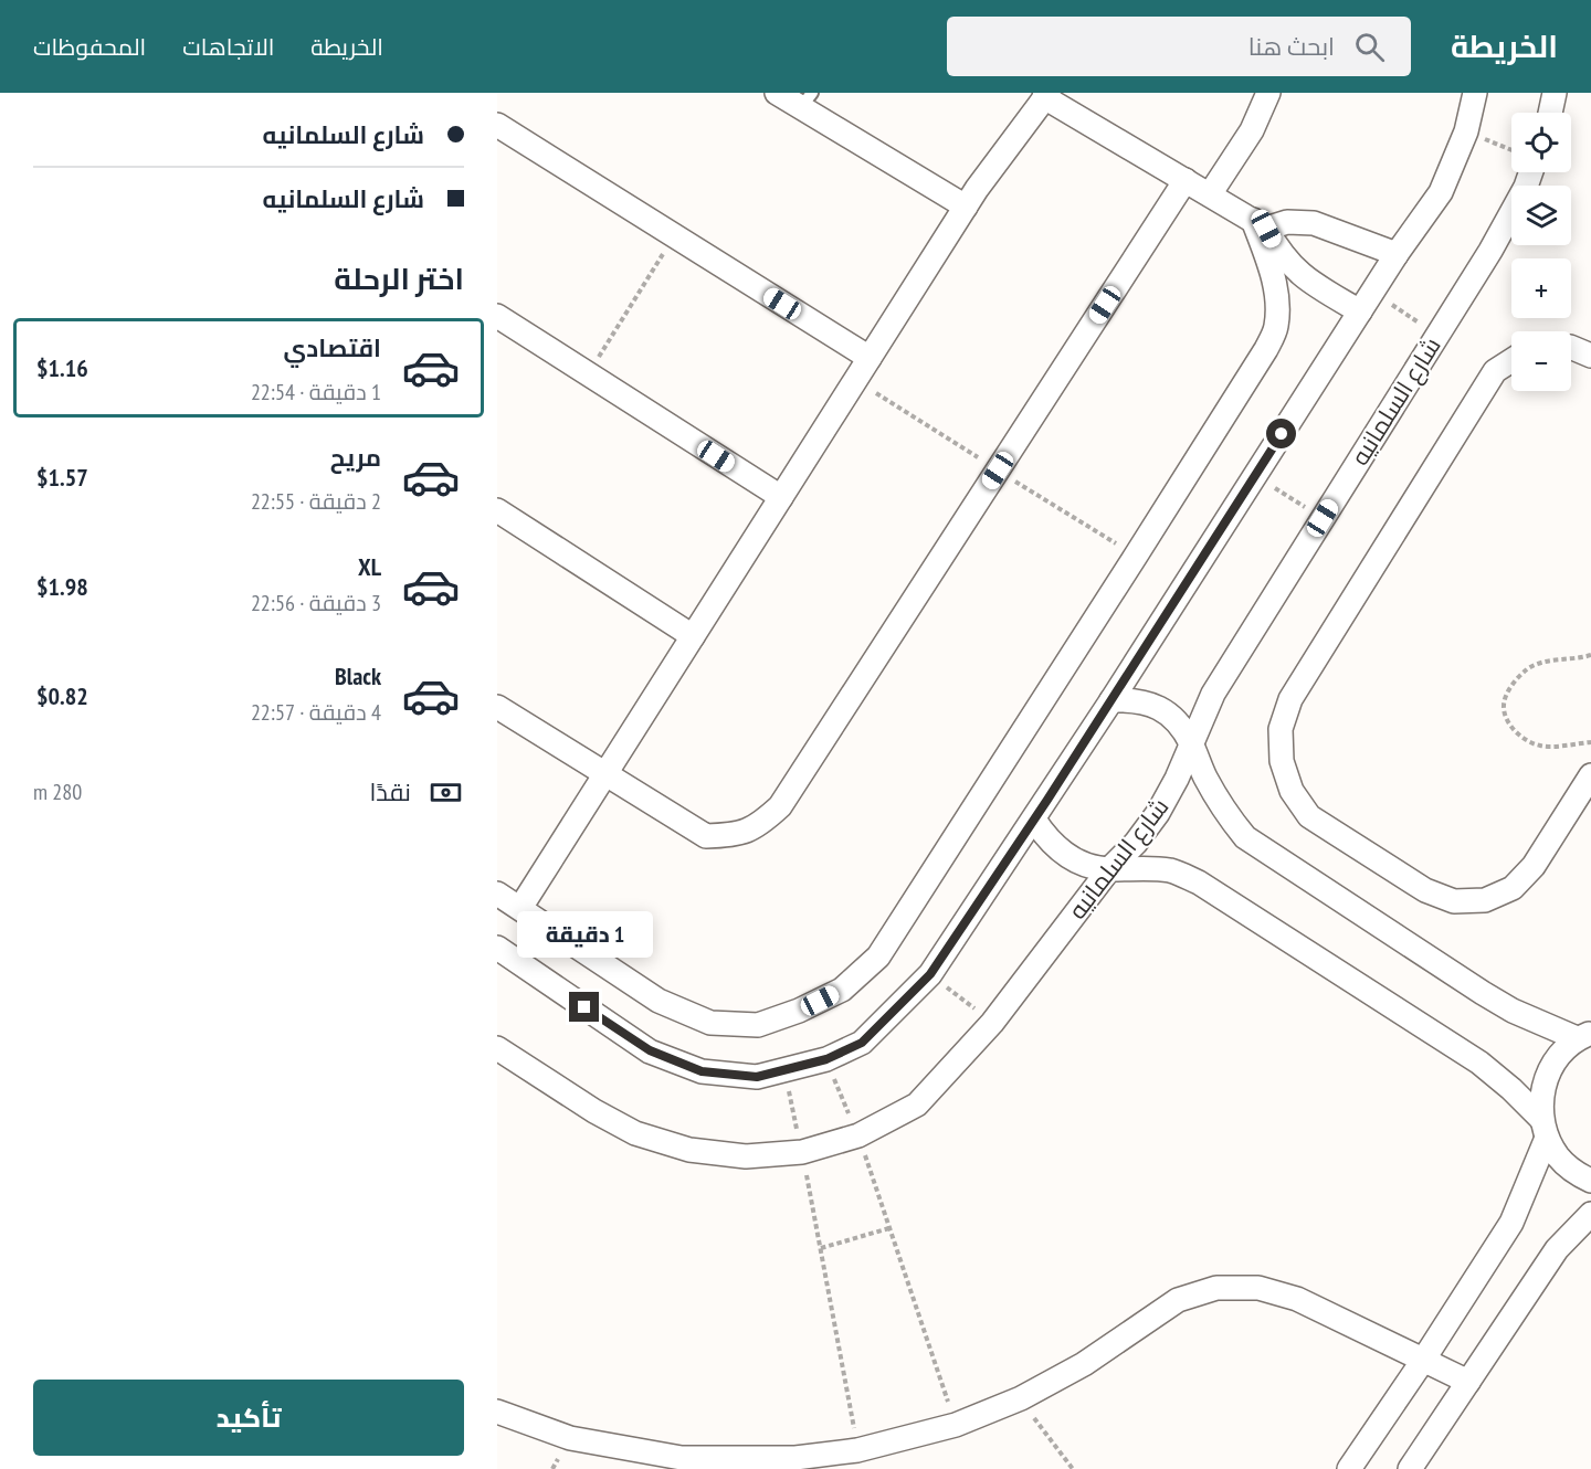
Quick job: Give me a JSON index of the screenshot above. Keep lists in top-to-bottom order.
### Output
{
  "streets": {
    "street": ["شارع السلمانيه"]
  },
  "page": {
    "header": "الخريطة",
    "search": "ابحث هنا",
    "nav": ["الخريطة", "الاتجاهات", "المحفوظات"],
    "banner": ["شارع السلمانيه", "شارع السلمانيه"],
    "map_buttons": ["+", "−"],
    "heading": "اختر الرحلة",
    "list": [
      {
        "name": "اقتصادي",
        "note": "1 دقيقة · 22:54",
        "value": "$1.16"
      },
      {
        "name": "مريح",
        "note": "2 دقيقة · 22:55",
        "value": "$1.57"
      },
      {
        "name": "XL",
        "note": "3 دقيقة · 22:56",
        "value": "$1.98"
      },
      {
        "name": "Black",
        "note": "4 دقيقة · 22:57",
        "value": "$0.82"
      }
    ],
    "pay": ["نقدًا", "280 m"],
    "bubble": "1 دقيقة",
    "buttons": "تأكيد"
  }
}
